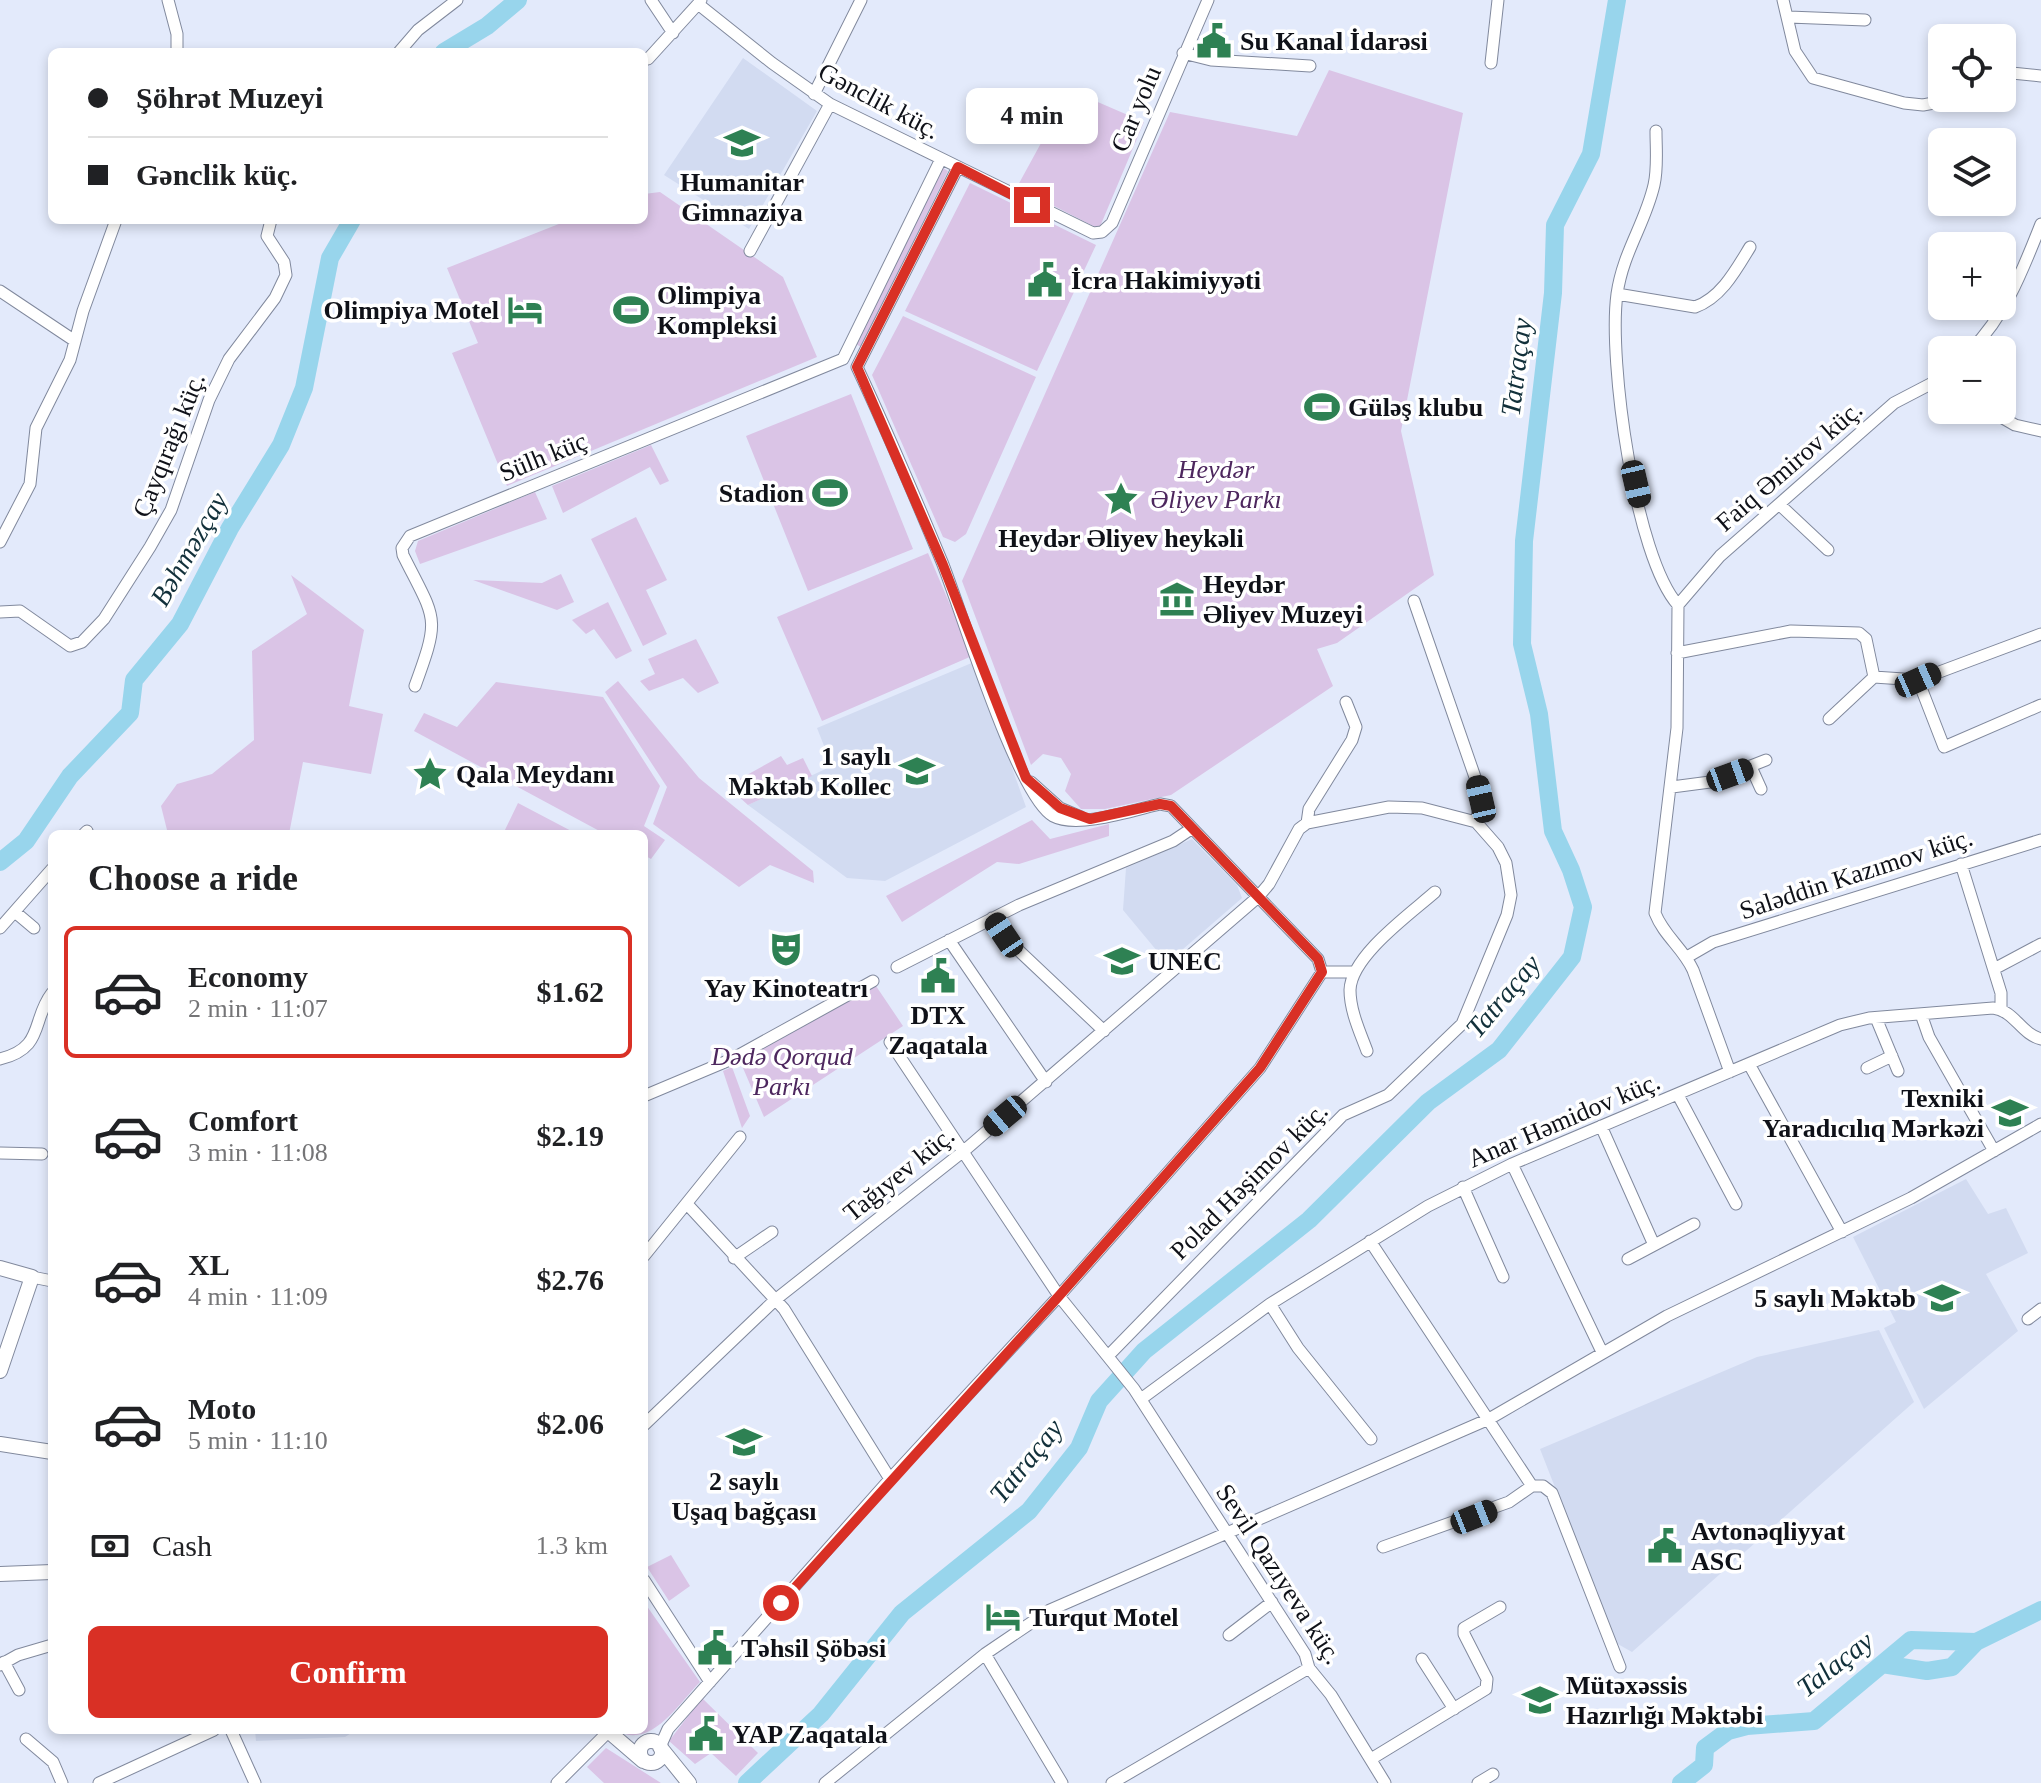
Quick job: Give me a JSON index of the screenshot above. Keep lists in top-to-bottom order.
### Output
{
  "streets": {
    "street": [
      "Gənclik küç.",
      "Car yolu",
      "Çayqırağı küç.",
      "Sülh küç",
      "Faiq Əmirov küç.",
      "Saləddin Kazımov küç.",
      "Anar Həmidov küç.",
      "Tağıyev küç.",
      "Polad Həşimov küç.",
      "Sevil Qazıyeva küç."
    ]
  },
  "crossings": [
    ["Gənclik küç.", "Car yolu"],
    ["Anar Həmidov küç.", "Sevil Qazıyeva küç."],
    ["Polad Həşimov küç.", "Sevil Qazıyeva küç."]
  ],
  "water": ["Tatraçay", "Bəhməzçay", "Talaçay"],
  "parks": ["Heydər Əliyev Parkı", "Dədə Qorqud Parkı"],
  "places": {
    "public building": [
      "Su Kanal İdarəsi",
      "İcra Hakimiyyəti",
      "DTX Zaqatala",
      "Avtonəqliyyat ASC",
      "Təhsil Şöbəsi",
      "YAP Zaqatala"
    ],
    "school or university": [
      "Humanitar Gimnaziya",
      "1 saylı Məktəb Kollec",
      "UNEC",
      "Texniki Yaradıcılıq Mərkəzi",
      "5 saylı Məktəb",
      "2 saylı Uşaq bağçası",
      "Mütəxəssis Hazırlığı Məktəbi"
    ],
    "hotel": ["Olimpiya Motel", "Turqut Motel"],
    "sports": ["Olimpiya Kompleksi", "Güləş klubu", "Stadion"],
    "place": ["Heydər Əliyev heykəli", "Qala Meydanı"],
    "museum": ["Heydər Əliyev Muzeyi"],
    "theatre": ["Yay Kinoteatrı"]
  },
  "page": {
    "map_buttons": ["+", "−"],
    "banner": ["Şöhrət Muzeyi", "Gənclik küç."],
    "bubble": "4 min",
    "heading": "Choose a ride",
    "list": [
      {
        "name": "Economy",
        "note": "2 min · 11:07",
        "value": "$1.62"
      },
      {
        "name": "Comfort",
        "note": "3 min · 11:08",
        "value": "$2.19"
      },
      {
        "name": "XL",
        "note": "4 min · 11:09",
        "value": "$2.76"
      },
      {
        "name": "Moto",
        "note": "5 min · 11:10",
        "value": "$2.06"
      }
    ],
    "pay": ["Cash", "1.3 km"],
    "buttons": "Confirm"
  }
}
